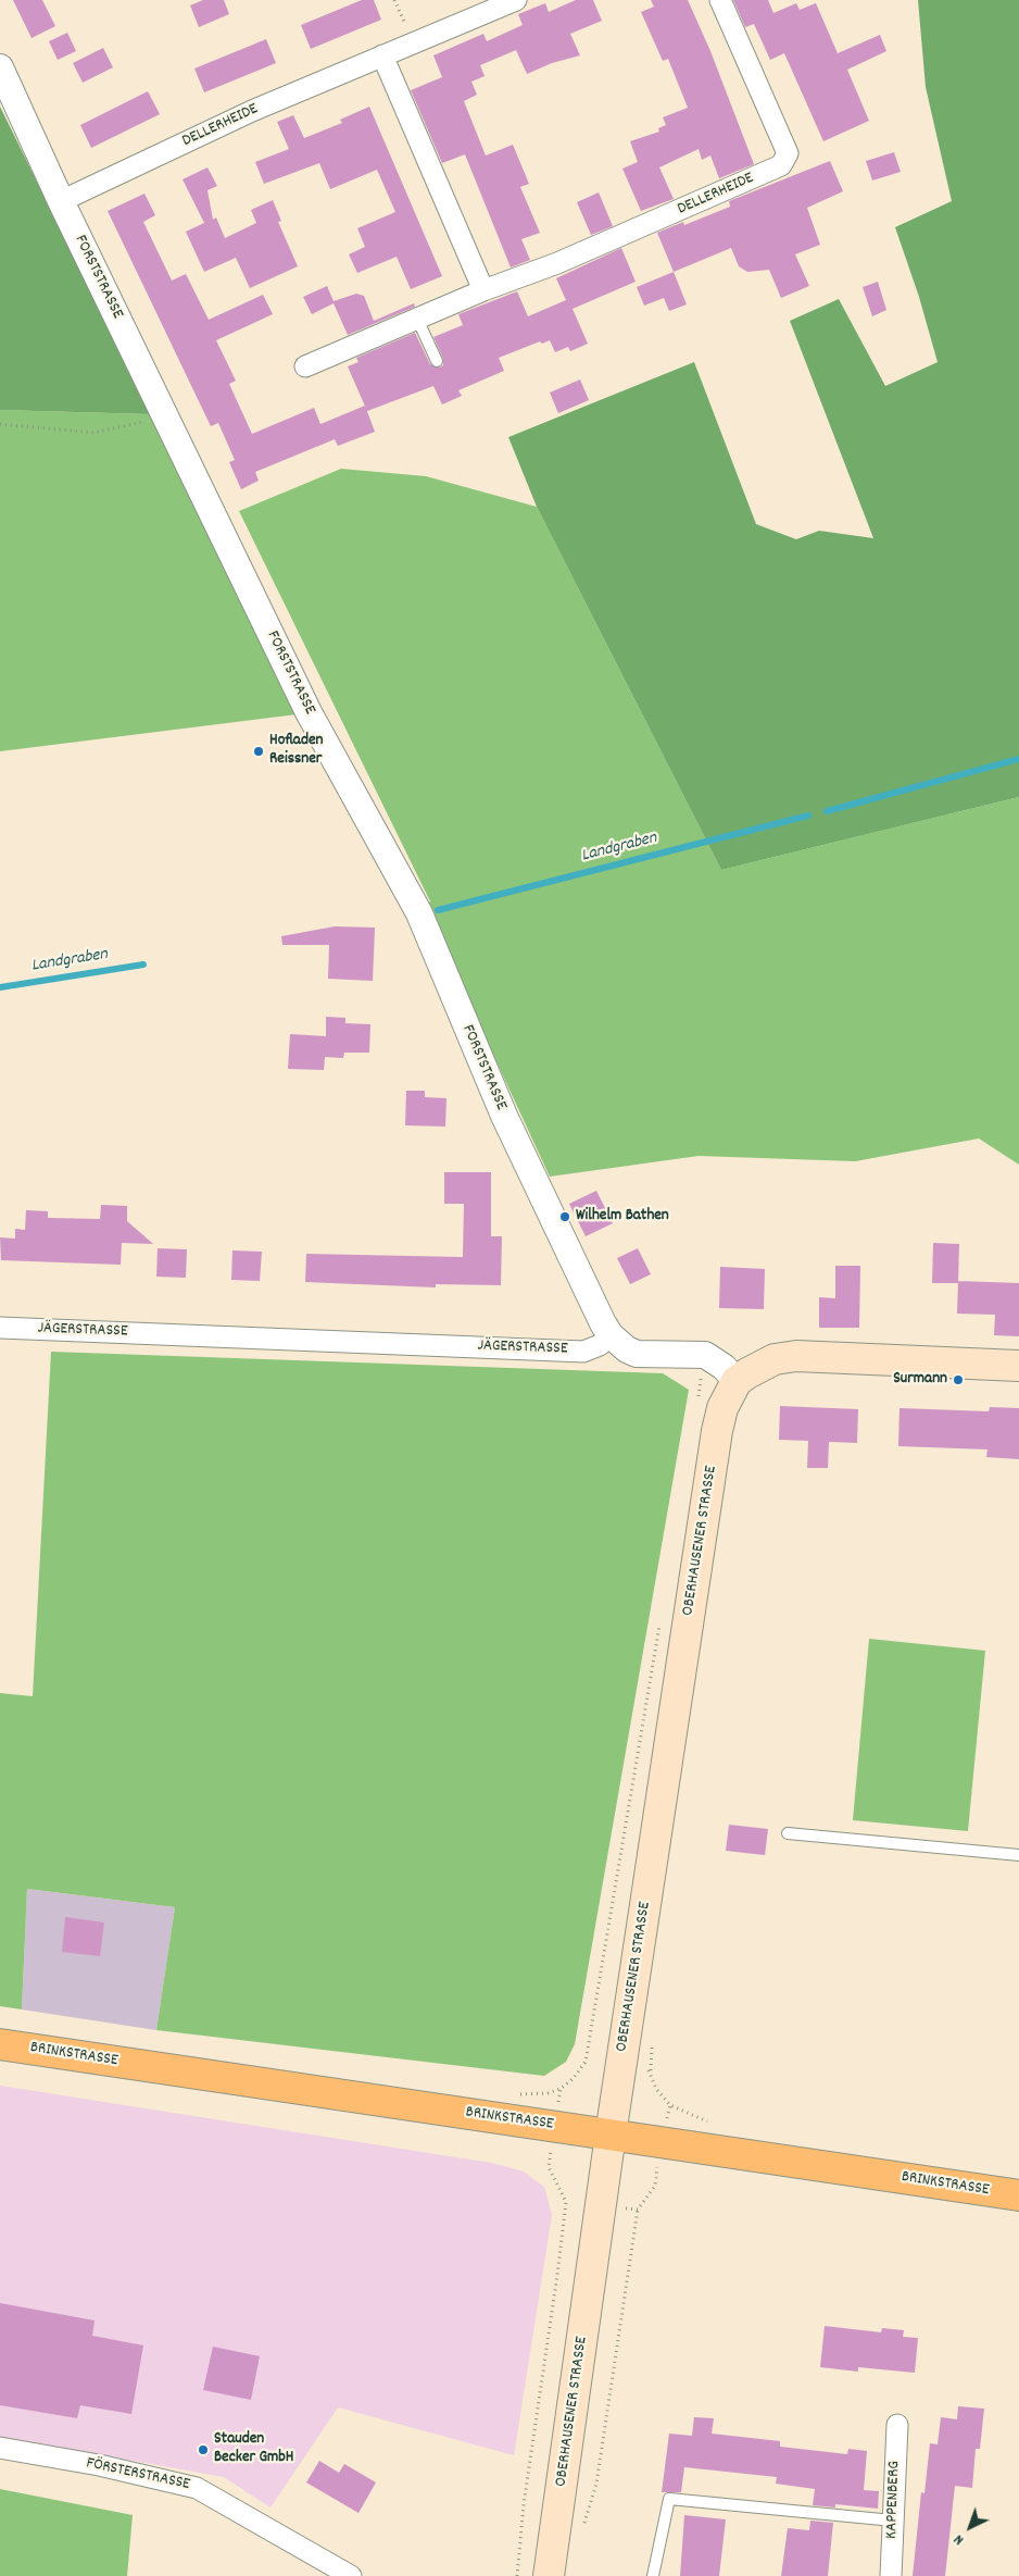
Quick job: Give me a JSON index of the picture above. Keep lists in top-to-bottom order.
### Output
{
  "streets": {
    "main road": ["OBERHAUSENER STRASSE", "BRINKSTRASSE"],
    "street": [
      "DELLERHEIDE",
      "FORSTSTRASSE",
      "JÄGERSTRASSE",
      "FÖRSTERSTRASSE",
      "KAPPENBERG"
    ]
  },
  "crossings": [
    ["DELLERHEIDE", "FORSTSTRASSE"],
    ["FORSTSTRASSE", "JÄGERSTRASSE"],
    ["OBERHAUSENER STRASSE", "BRINKSTRASSE"]
  ],
  "water": ["Landgraben"],
  "places": [
    "Hofladen Reissner",
    "Wilhelm Bathen",
    "Surmann",
    "Stauden Becker GmbH"
  ],
  "north": "bottom left"
}
